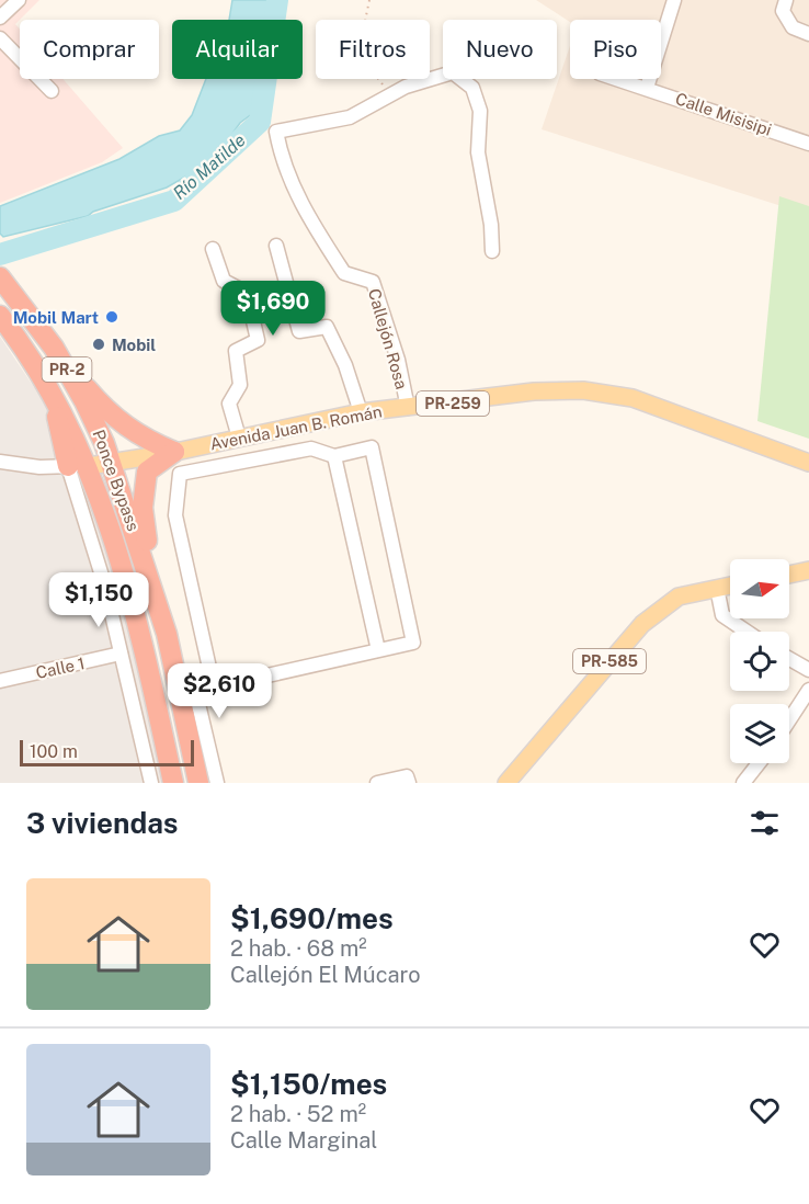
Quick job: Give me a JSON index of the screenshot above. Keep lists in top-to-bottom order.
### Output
{
  "streets": {
    "highway": ["PR-2", "Ponce Bypass"],
    "main road": ["PR-259", "Avenida Juan B. Román", "PR-585"],
    "street": ["Calle Misisipi", "Callejón Rosa", "Calle 1"]
  },
  "crossings": [
    ["Callejón Rosa", "Avenida Juan B. Román"],
    ["Avenida Juan B. Román", "Ponce Bypass"]
  ],
  "water": ["Río Matilde"],
  "places": ["Mobil Mart", "Mobil"],
  "scale_bar": "100 m",
  "north": "right",
  "page": {
    "chip": [
      "Comprar",
      "Alquilar",
      "Filtros",
      "Nuevo",
      "Piso"
    ],
    "price": ["$1,690", "$1,150", "$2,610"],
    "scale": "100 m",
    "heading": "3 viviendas",
    "list": [
      {
        "name": "$1,690/mes",
        "note": "2 hab. · 68 m² · Callejón El Múcaro"
      },
      {
        "name": "$1,150/mes",
        "note": "2 hab. · 52 m² · Calle Marginal"
      }
    ]
  }
}
